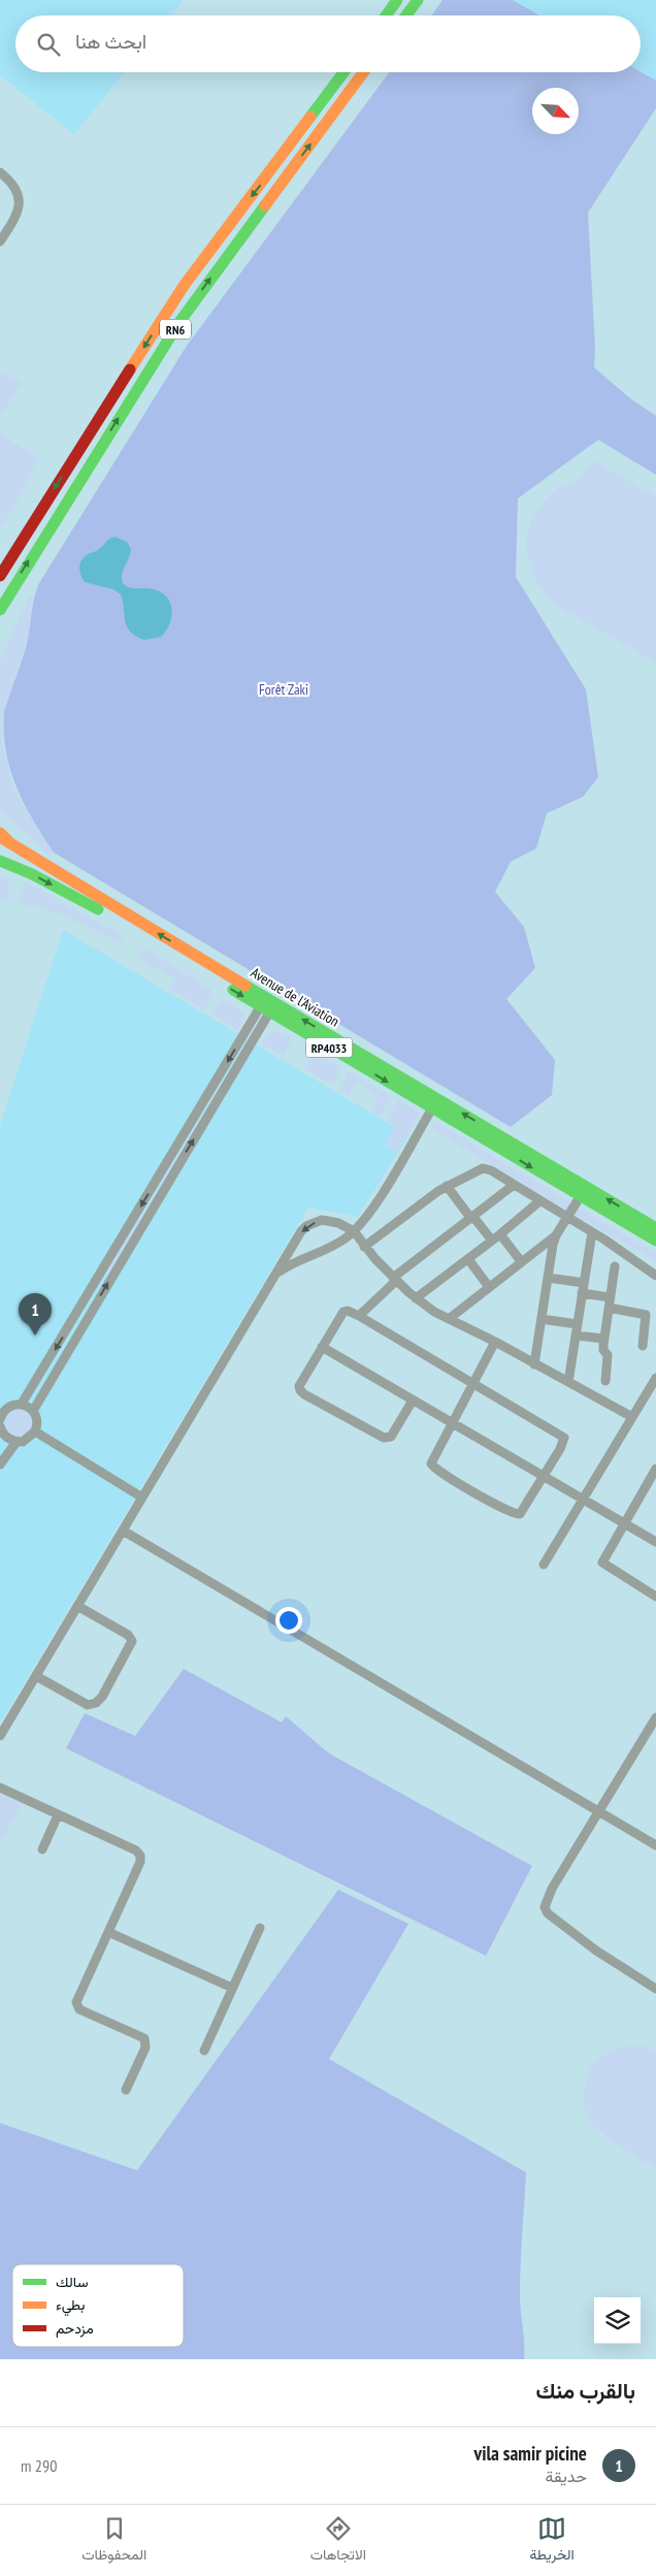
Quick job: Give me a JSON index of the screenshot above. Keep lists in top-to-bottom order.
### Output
{
  "streets": {
    "main road": ["RN6", "Avenue de l'Aviation", "RP4033"]
  },
  "parks": ["Forêt Zaki"],
  "legend": ["سالك", "بطيء", "مزدحم"],
  "north": "bottom right",
  "page": {
    "search": "ابحث هنا",
    "pins": "1",
    "heading": "بالقرب منك",
    "list": [
      {
        "mark": "1",
        "name": "vila samir picine",
        "note": "حديقة",
        "value": "290 m"
      }
    ],
    "nav": ["الخريطة", "الاتجاهات", "المحفوظات"]
  }
}
